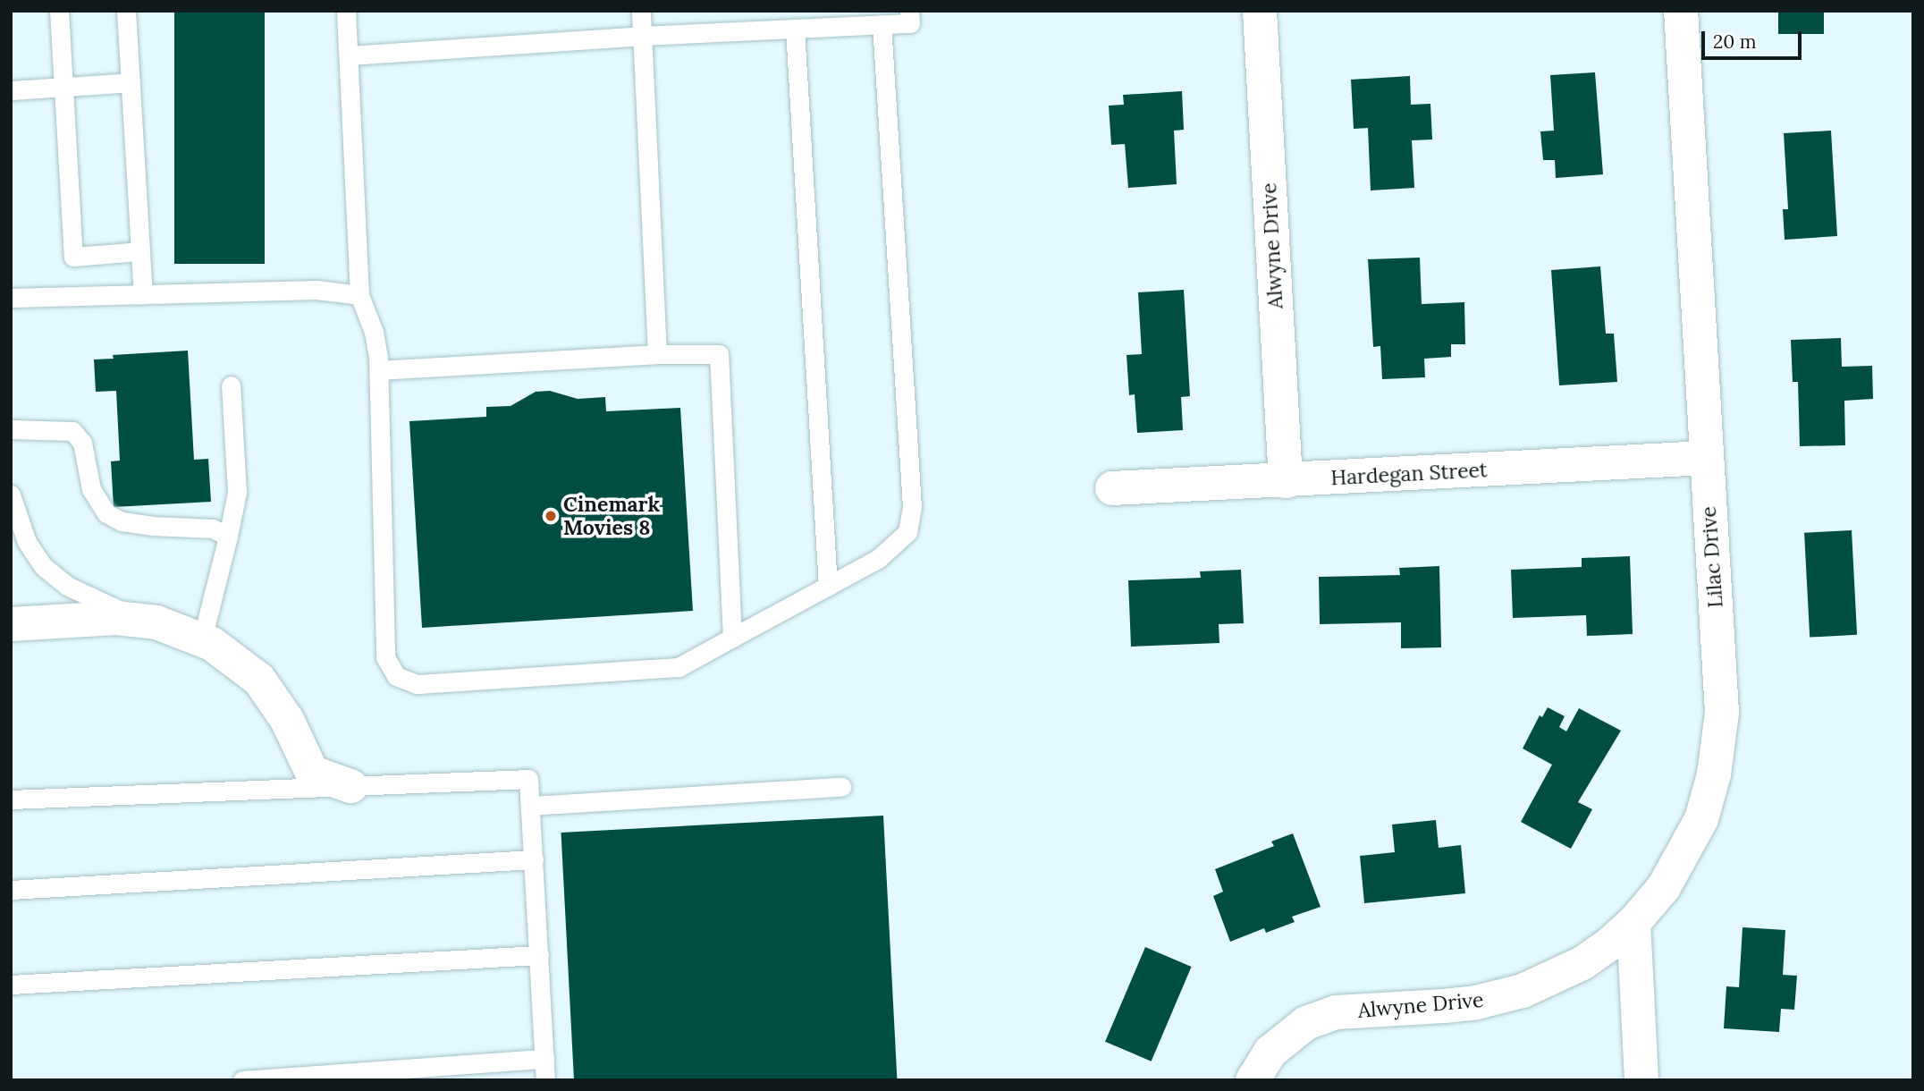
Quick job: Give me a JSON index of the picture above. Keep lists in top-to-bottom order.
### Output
{
  "streets": {
    "street": ["Alwyne Drive", "Hardegan Street", "Lilac Drive"]
  },
  "crossings": [
    ["Alwyne Drive", "Hardegan Street"],
    ["Alwyne Drive", "Lilac Drive"],
    ["Hardegan Street", "Lilac Drive"]
  ],
  "places": ["Cinemark Movies 8"],
  "scale_bar": "20 m"
}
